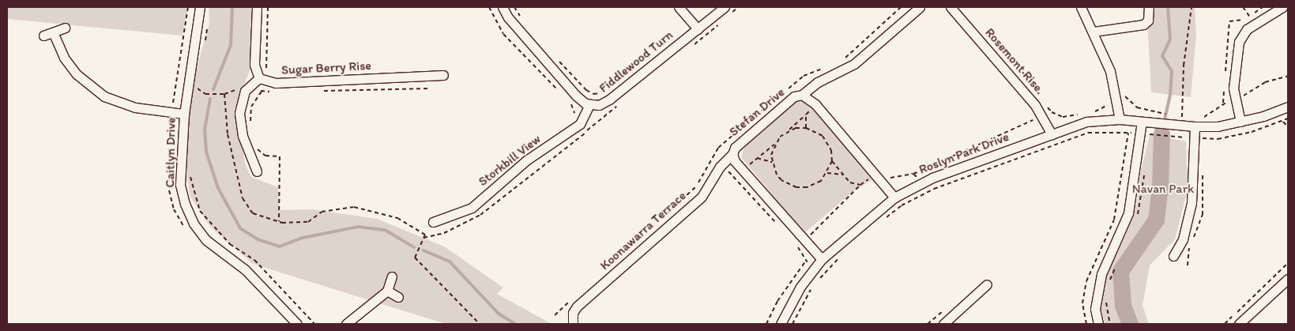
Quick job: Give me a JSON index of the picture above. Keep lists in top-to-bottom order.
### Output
{
  "streets": {
    "street": [
      "Rosemont Rise",
      "Fiddlewood Turn",
      "Sugar Berry Rise",
      "Stefan Drive",
      "Caitlyn Drive",
      "Roslyn Park Drive",
      "Storkbill View",
      "Koonawarra Terrace"
    ]
  },
  "crossings": [
    ["Rosemont Rise", "Roslyn Park Drive"],
    ["Fiddlewood Turn", "Storkbill View"],
    ["Stefan Drive", "Roslyn Park Drive"],
    ["Stefan Drive", "Koonawarra Terrace"]
  ],
  "parks": ["Navan Park"]
}
